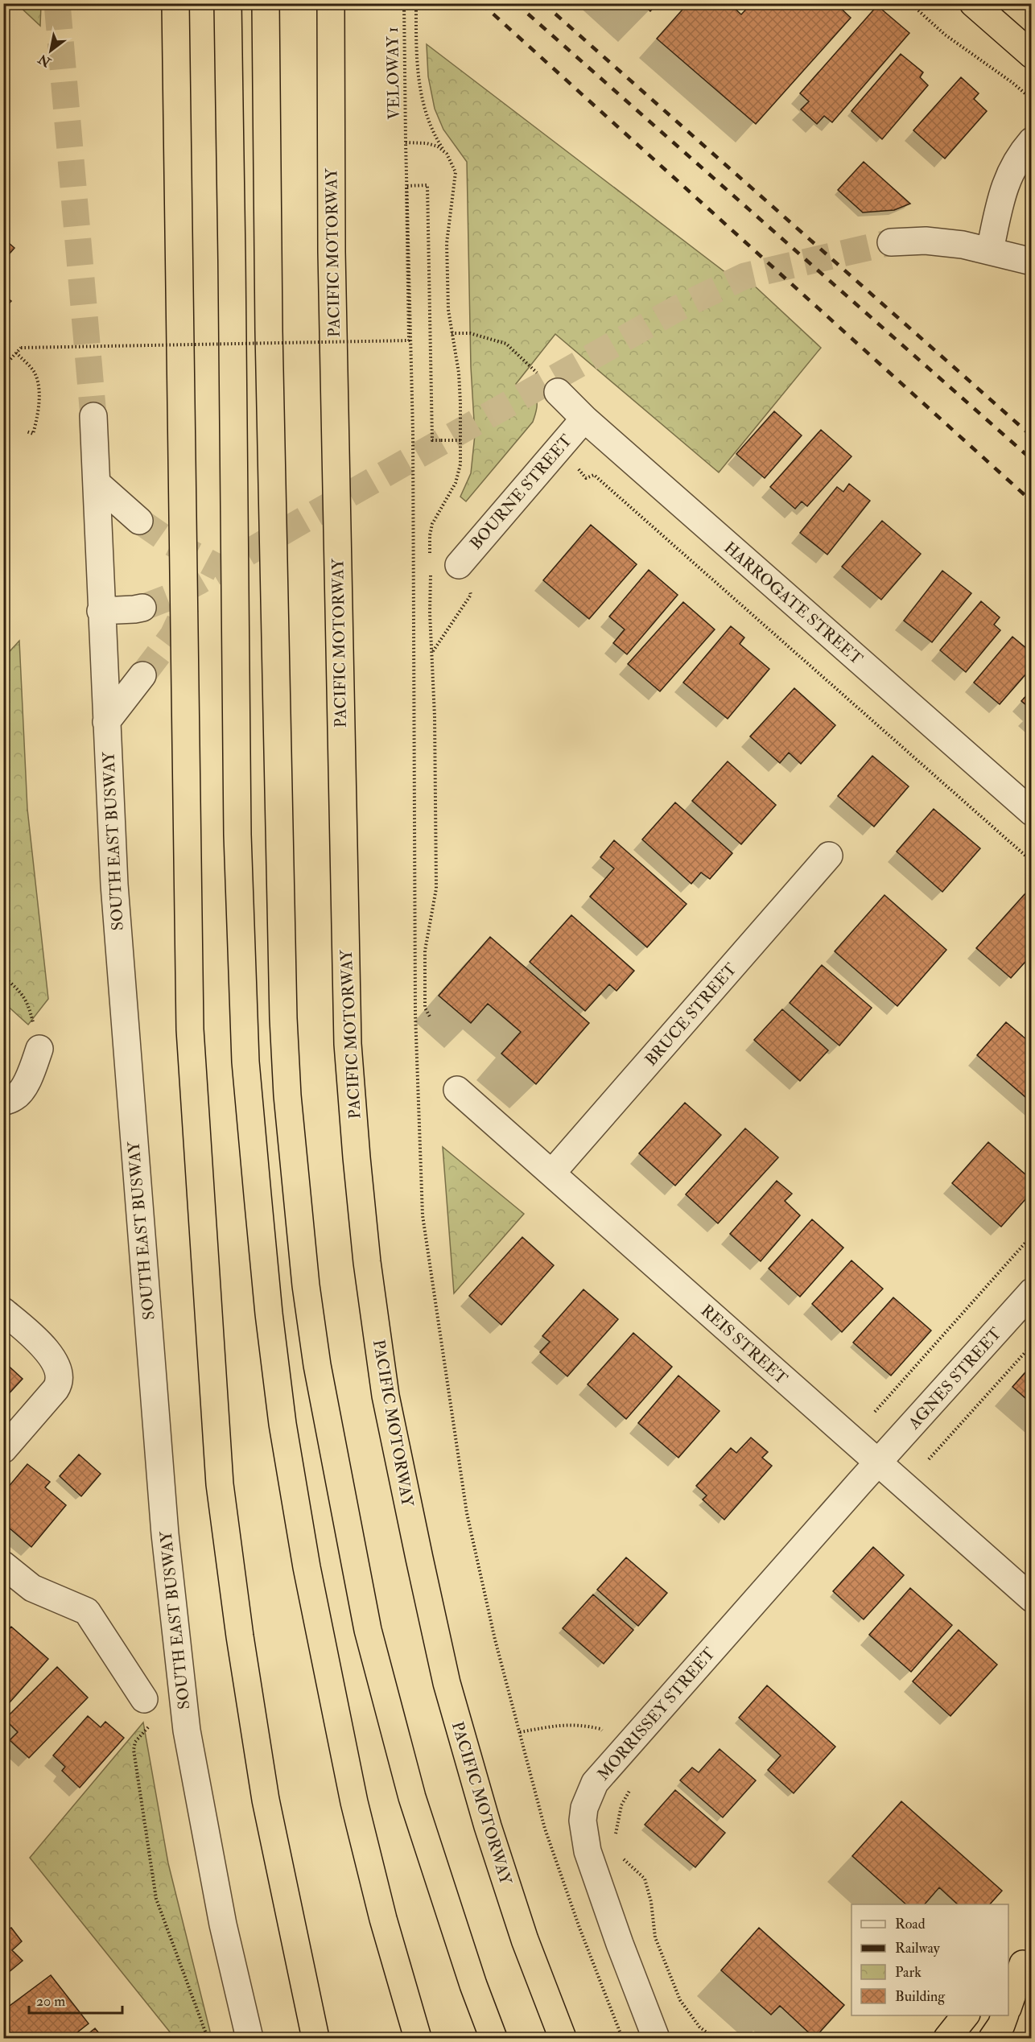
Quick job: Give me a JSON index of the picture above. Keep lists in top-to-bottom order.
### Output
{
  "streets": {
    "highway": ["PACIFIC MOTORWAY"],
    "street": [
      "BOURNE STREET",
      "HARROGATE STREET",
      "SOUTH EAST BUSWAY",
      "BRUCE STREET",
      "REIS STREET",
      "AGNES STREET",
      "MORRISSEY STREET"
    ],
    "path": ["VELOWAY 1"]
  },
  "crossings": [
    ["BOURNE STREET", "HARROGATE STREET"],
    ["BRUCE STREET", "REIS STREET"],
    ["REIS STREET", "AGNES STREET"],
    ["REIS STREET", "MORRISSEY STREET"],
    ["AGNES STREET", "MORRISSEY STREET"]
  ],
  "legend": [
    "Road",
    "Railway",
    "Park",
    "Building"
  ],
  "scale_bar": "20 m",
  "north": "bottom left"
}
